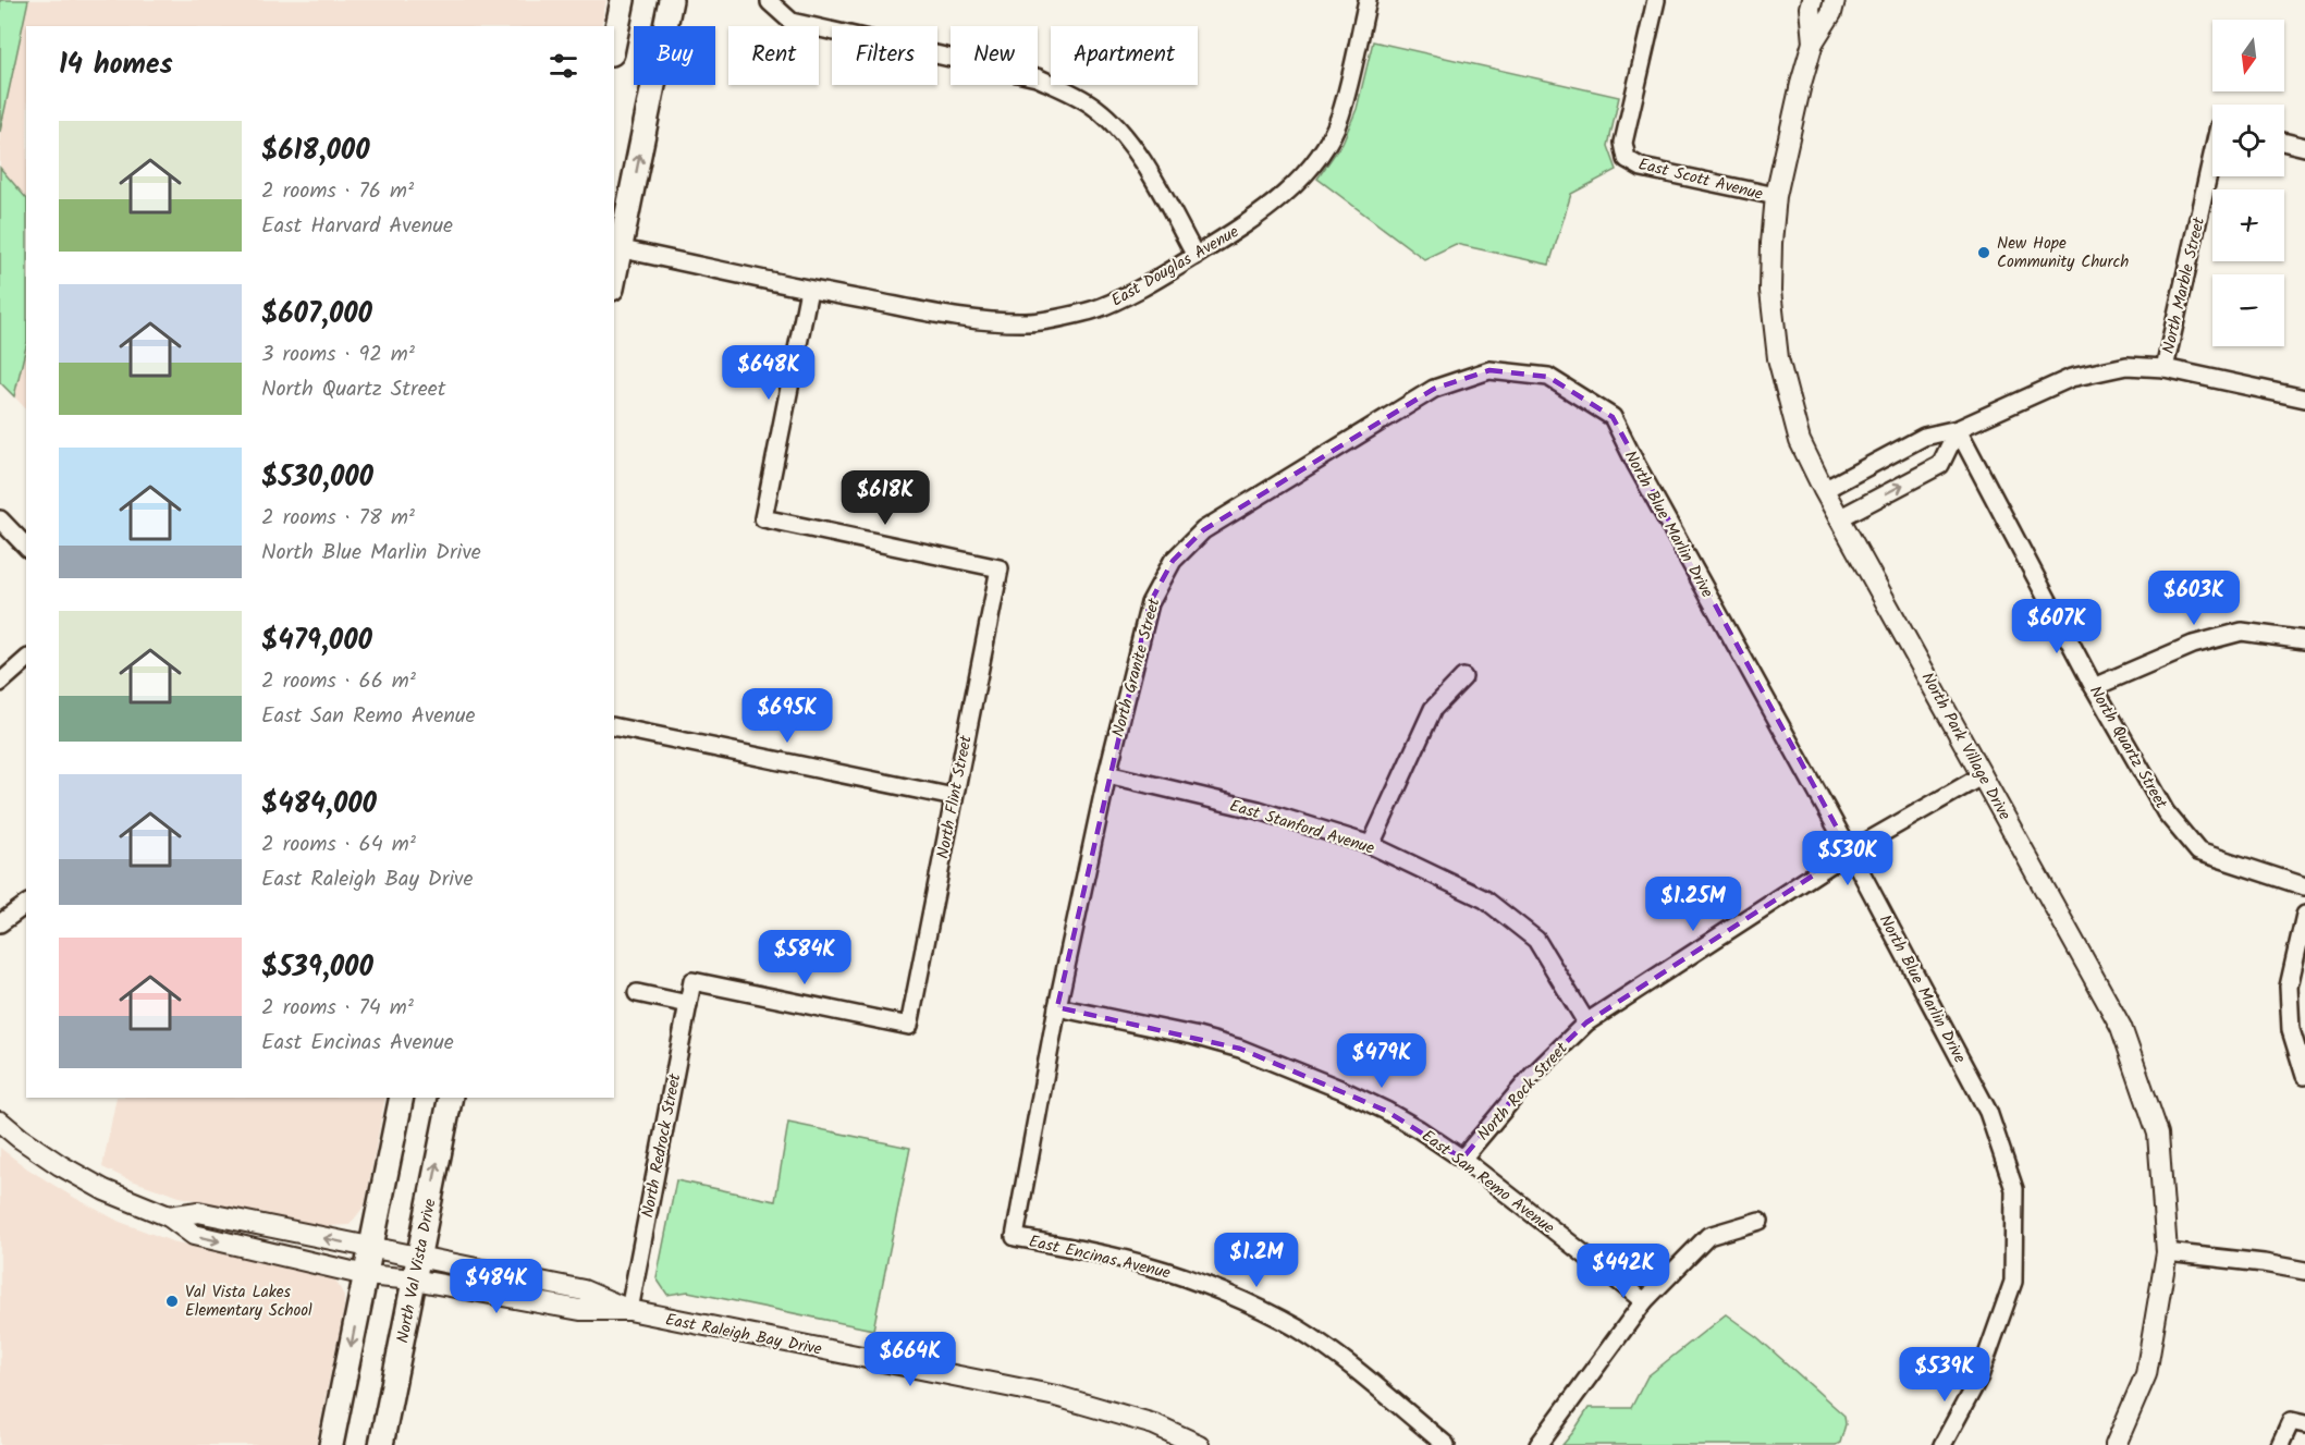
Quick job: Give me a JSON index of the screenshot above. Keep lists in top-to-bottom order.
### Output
{
  "streets": {
    "main road": ["North Val Vista Drive"],
    "street": [
      "East Scott Avenue",
      "East Douglas Avenue",
      "North Marble Street",
      "North Blue Marlin Drive",
      "North Granite Street",
      "North Park Village Drive",
      "North Quartz Street",
      "North Flint Street",
      "East Stanford Avenue",
      "North Rock Street",
      "North Redrock Street",
      "East San Remo Avenue",
      "East Encinas Avenue",
      "East Raleigh Bay Drive"
    ]
  },
  "crossings": [
    ["East Scott Avenue", "North Park Village Drive"],
    ["East Douglas Avenue", "North Flint Street"],
    ["North Blue Marlin Drive", "North Granite Street"],
    ["North Blue Marlin Drive", "North Rock Street"],
    ["North Granite Street", "East Stanford Avenue"],
    ["North Granite Street", "East San Remo Avenue"],
    ["North Granite Street", "East Encinas Avenue"],
    ["North Park Village Drive", "North Rock Street"],
    ["North Flint Street", "North Redrock Street"],
    ["East Stanford Avenue", "North Rock Street"],
    ["North Rock Street", "East San Remo Avenue"],
    ["North Redrock Street", "East Raleigh Bay Drive"],
    ["North Val Vista Drive", "East Raleigh Bay Drive"]
  ],
  "places": ["New Hope Community Church", "Val Vista Lakes Elementary School"],
  "north": "bottom",
  "page": {
    "map_buttons": ["+", "−"],
    "chip": [
      "Buy",
      "Rent",
      "Filters",
      "New",
      "Apartment"
    ],
    "heading": "14 homes",
    "list": [
      {
        "name": "$618,000",
        "note": "2 rooms · 76 m² · East Harvard Avenue"
      },
      {
        "name": "$607,000",
        "note": "3 rooms · 92 m² · North Quartz Street"
      },
      {
        "name": "$530,000",
        "note": "2 rooms · 78 m² · North Blue Marlin Drive"
      },
      {
        "name": "$479,000",
        "note": "2 rooms · 66 m² · East San Remo Avenue"
      },
      {
        "name": "$484,000",
        "note": "2 rooms · 64 m² · East Raleigh Bay Drive"
      },
      {
        "name": "$539,000",
        "note": "2 rooms · 74 m² · East Encinas Avenue"
      }
    ],
    "price": [
      "$648K",
      "$618K",
      "$603K",
      "$607K",
      "$695K",
      "$530K",
      "$1.25M",
      "$584K",
      "$479K",
      "$1.2M",
      "$442K",
      "$484K",
      "$664K",
      "$539K"
    ]
  }
}
